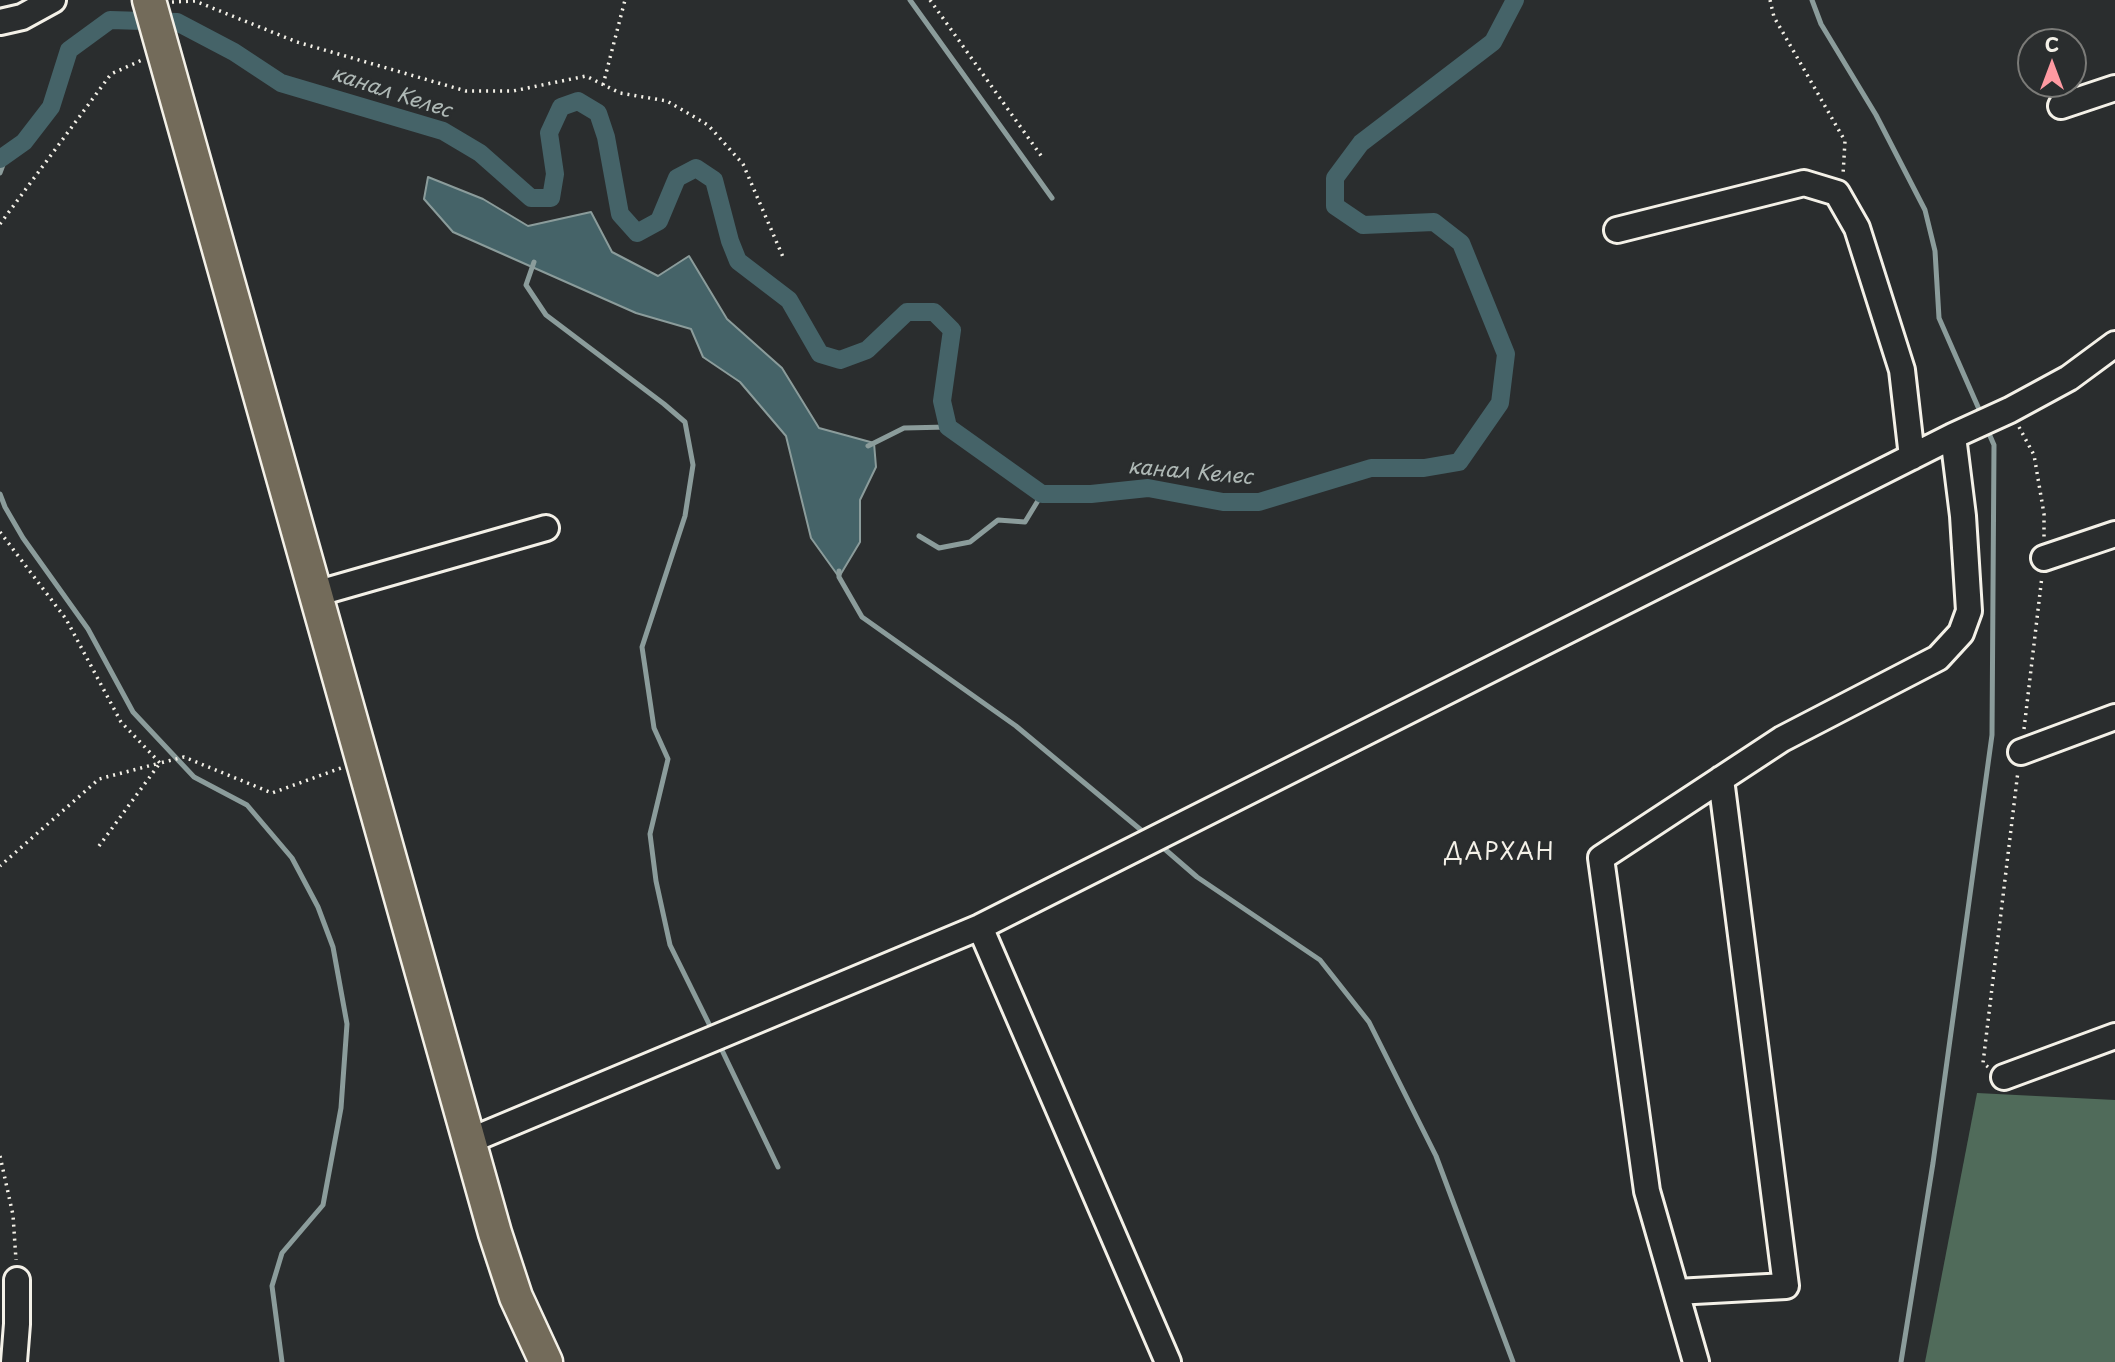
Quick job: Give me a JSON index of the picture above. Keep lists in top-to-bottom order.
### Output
{
  "districts": ["ДАРХАН"],
  "water": ["канал Келес"],
  "north": "top"
}
